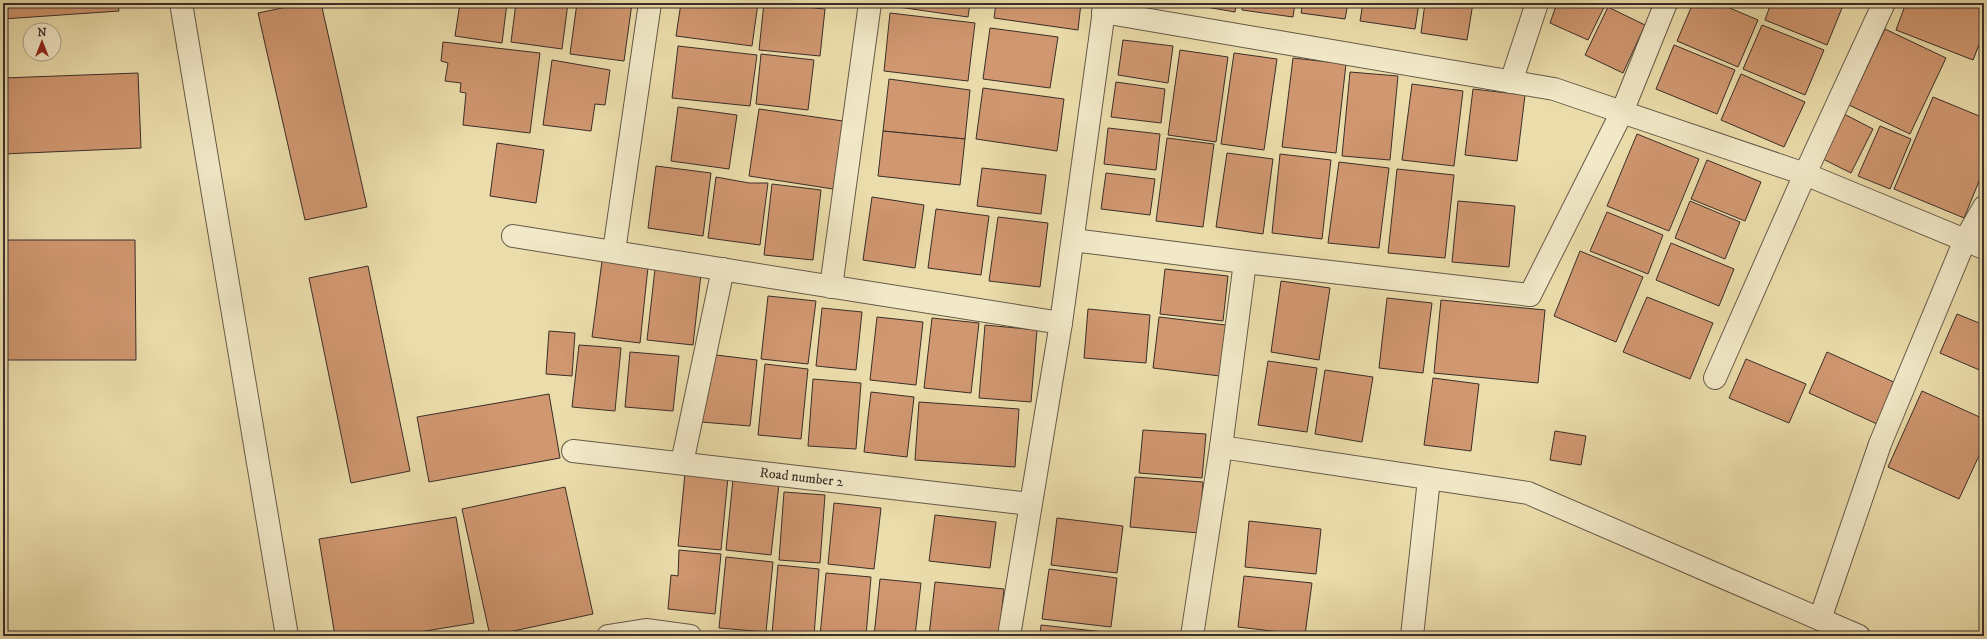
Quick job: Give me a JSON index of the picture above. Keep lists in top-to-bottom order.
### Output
{
  "streets": {
    "street": ["Road number 2"]
  },
  "north": "top"
}
